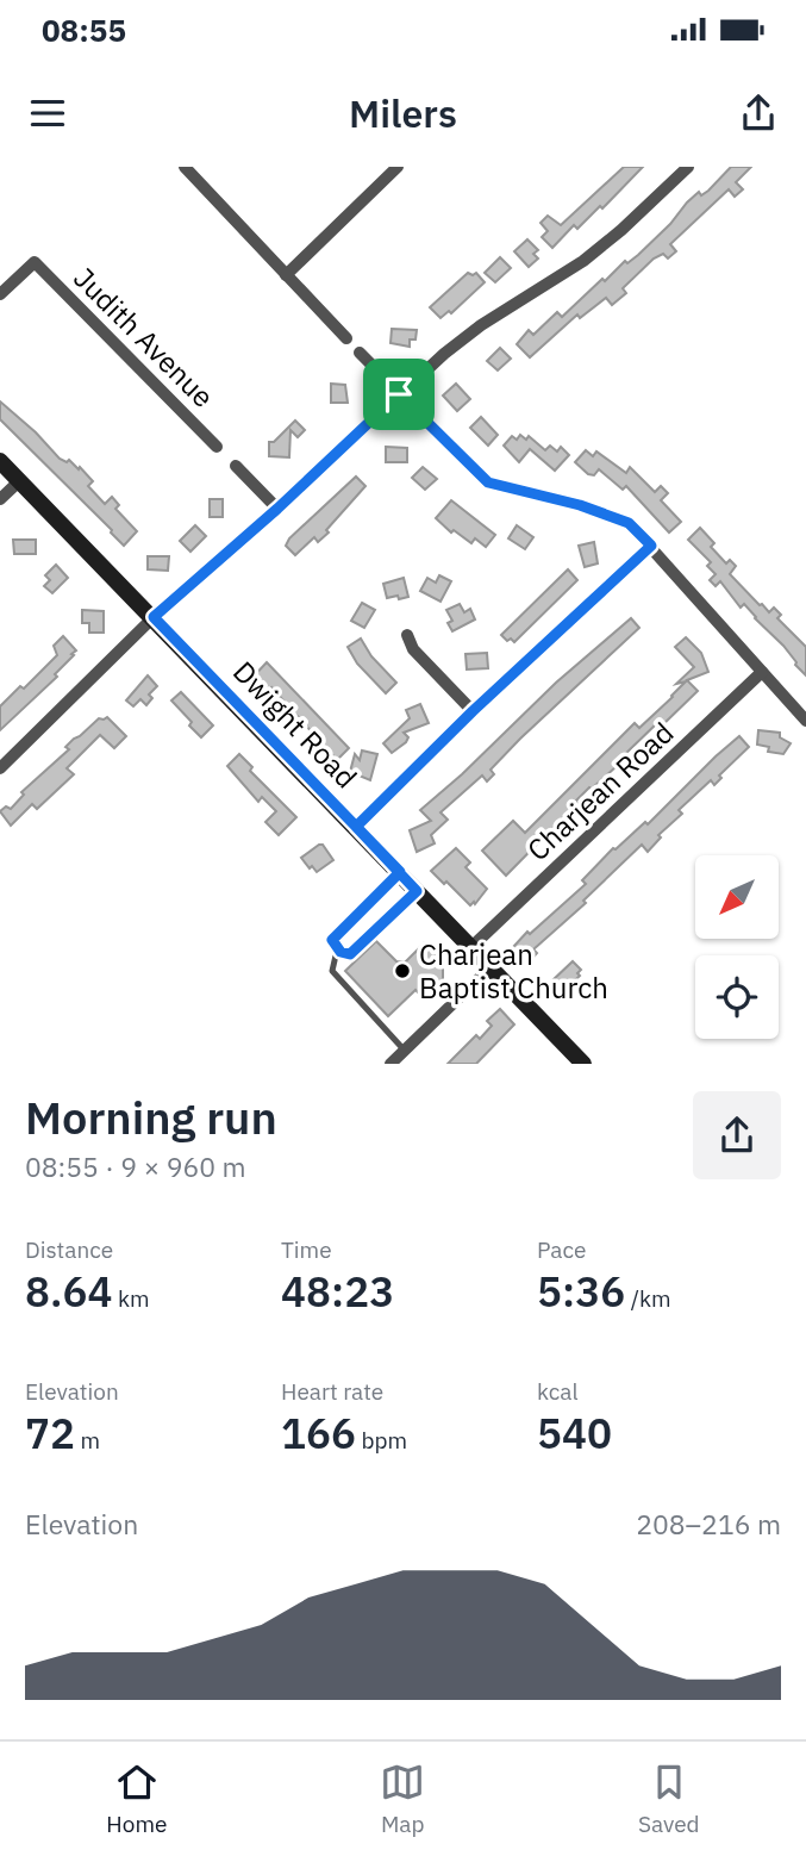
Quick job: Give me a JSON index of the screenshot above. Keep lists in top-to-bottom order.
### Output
{
  "streets": {
    "street": ["Judith Avenue", "Dwight Road", "Charjean Road"]
  },
  "crossings": [
    ["Dwight Road", "Charjean Road"]
  ],
  "places": ["Charjean Baptist Church"],
  "north": "bottom left",
  "page": {
    "status": "08:55",
    "header": "Milers",
    "heading": ["Morning run", "08:55 · 9 × 960 m"],
    "stats": [
      ["Distance", "8.64 km"],
      ["Time", "48:23"],
      ["Pace", "5:36 /km"],
      ["Elevation", "72 m"],
      ["Heart rate", "166 bpm"],
      ["kcal", "540"]
    ],
    "chart": ["Elevation", "208–216 m"],
    "tabs": ["Home", "Map", "Saved"]
  }
}
